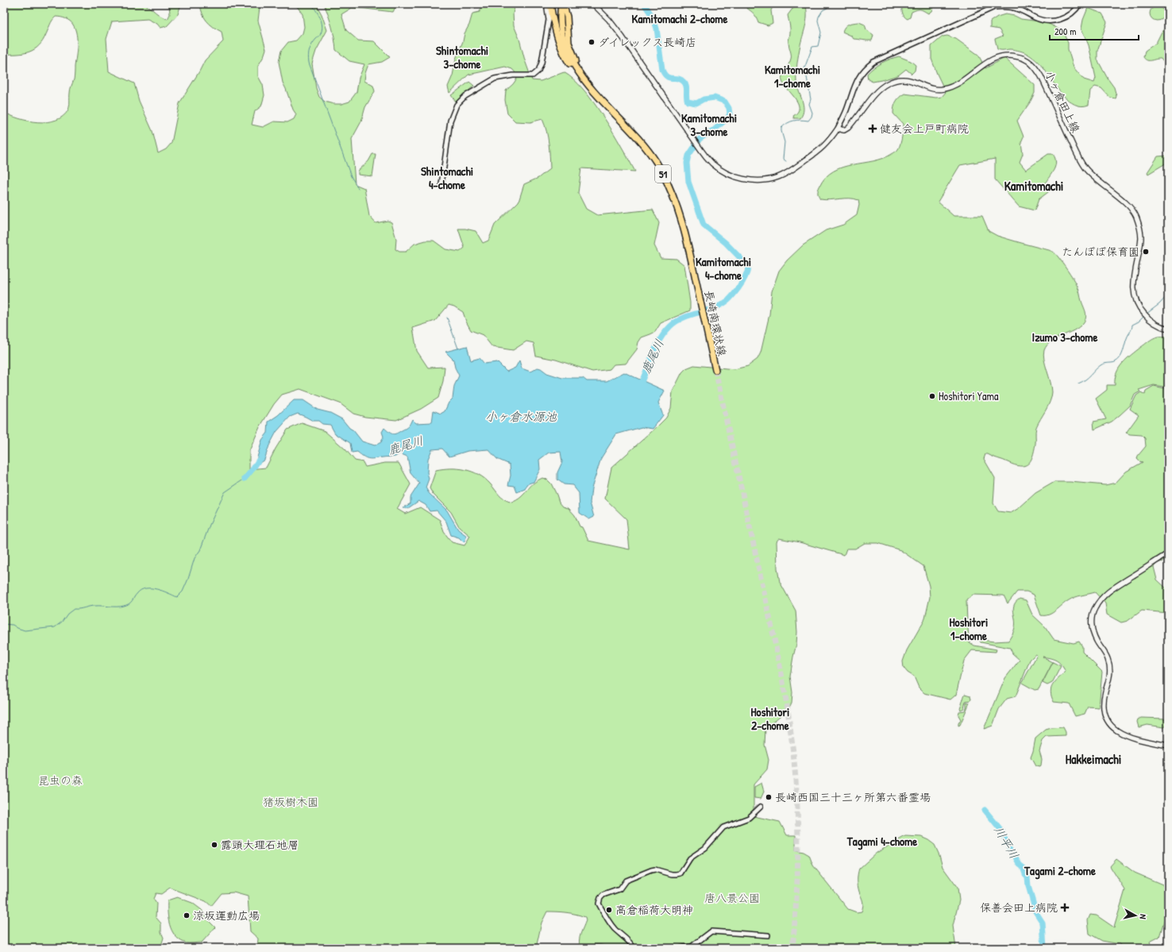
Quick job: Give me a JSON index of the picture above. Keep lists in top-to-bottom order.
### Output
{
  "streets": {
    "highway": ["51", "長崎南環状線"],
    "main road": ["小ヶ倉田上線"]
  },
  "crossings": [
    ["51", "長崎南環状線"]
  ],
  "districts": [
    "Kamitomachi 2-chome",
    "Shintomachi 3-chome",
    "Kamitomachi 1-chome",
    "Kamitomachi 3-chome",
    "Shintomachi 4-chome",
    "Kamitomachi",
    "Kamitomachi 4-chome",
    "Izumo 3-chome",
    "Hoshitori 1-chome",
    "Hoshitori 2-chome",
    "Hakkeimachi",
    "Tagami 4-chome",
    "Tagami 2-chome"
  ],
  "water": ["鹿尾川", "小ヶ倉水源池", "川平川"],
  "parks": ["昆虫の森", "猪坂樹木園", "唐八景公園"],
  "places": {
    "other": [
      "ダイレックス長崎店",
      "たんぽぽ保育園",
      "Hoshitori Yama",
      "長崎西国三十三ヶ所第六番霊場",
      "露頭大理石地層",
      "高倉稲荷大明神",
      "涼坂運動広場"
    ],
    "health": ["健友会上戸町病院", "保善会田上病院"]
  },
  "scale_bar": "200 m",
  "north": "right"
}
